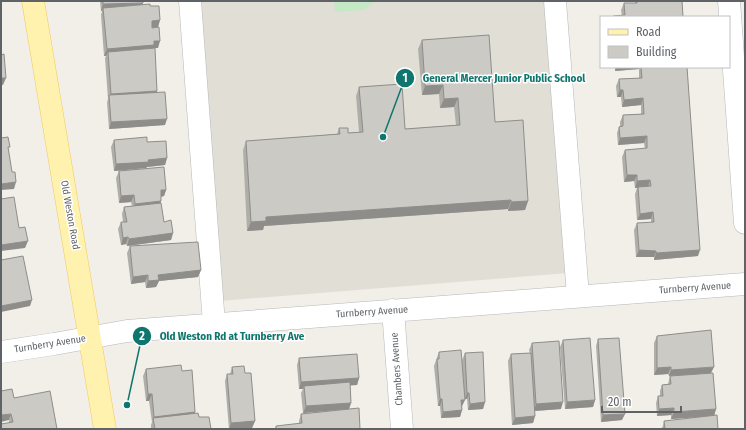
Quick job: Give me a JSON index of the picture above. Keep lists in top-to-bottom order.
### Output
{
  "streets": {
    "main road": ["Old Weston Road"],
    "street": ["Turnberry Avenue", "Chambers Avenue"]
  },
  "crossings": [
    ["Old Weston Road", "Turnberry Avenue"],
    ["Turnberry Avenue", "Chambers Avenue"]
  ],
  "places": ["General Mercer Junior Public School", "Old Weston Rd at Turnberry Ave"],
  "legend": ["Road", "Building"],
  "scale_bar": "20 m"
}
